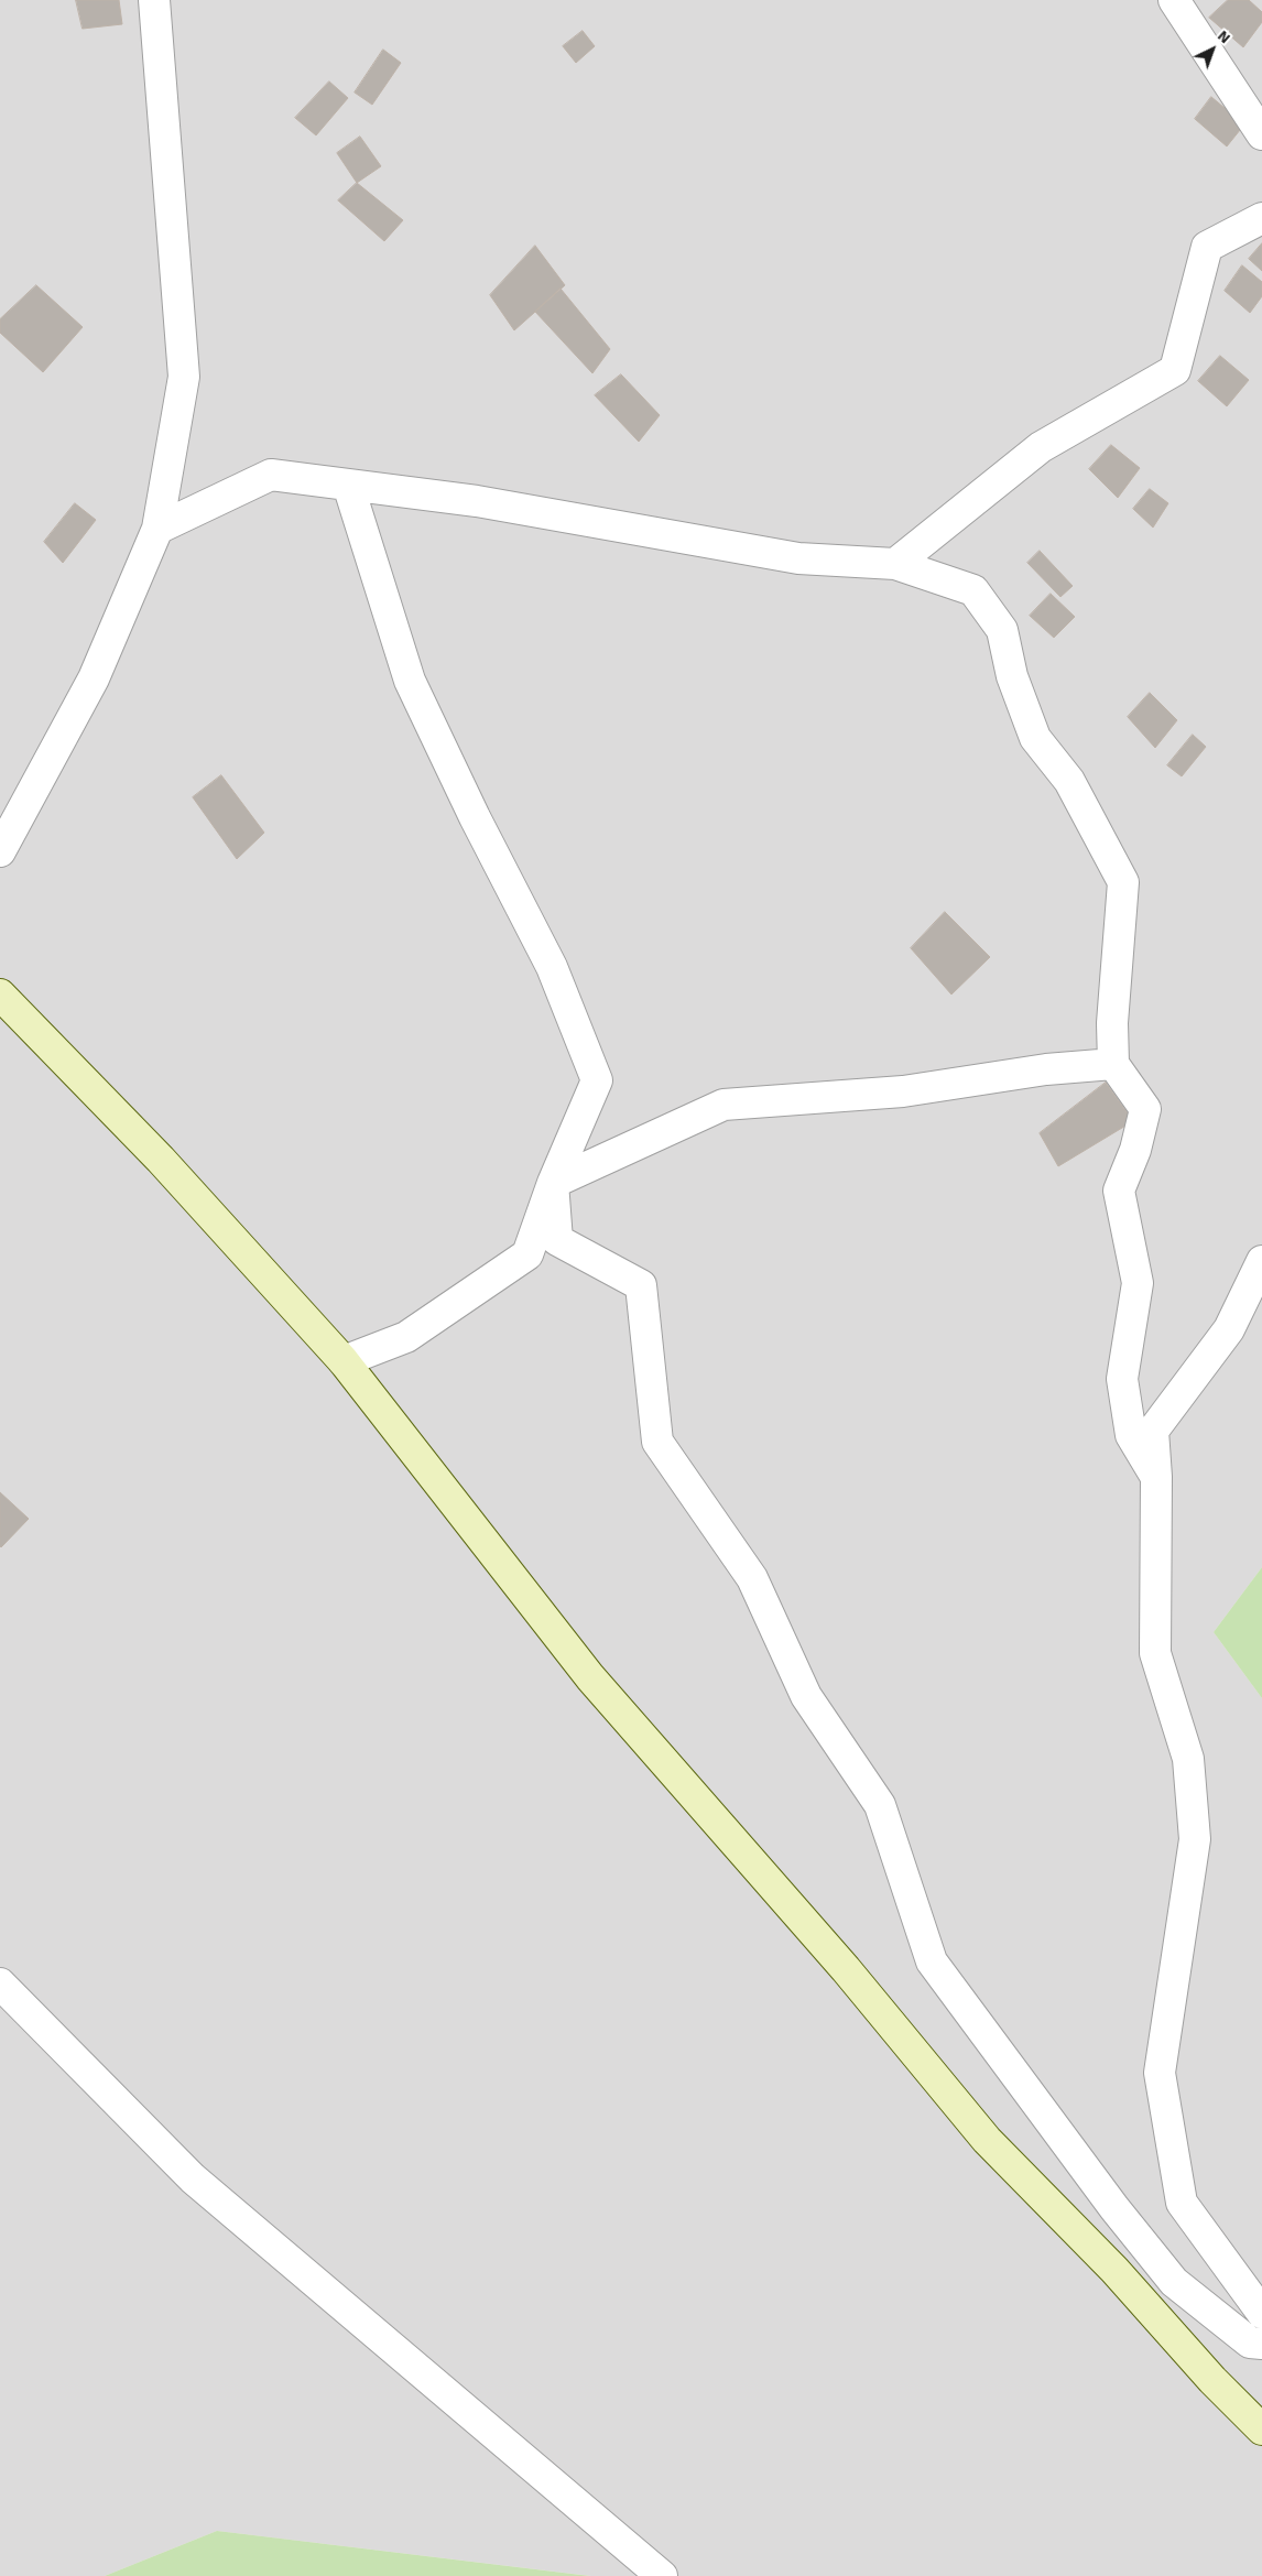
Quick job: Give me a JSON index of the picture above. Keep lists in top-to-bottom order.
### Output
{
  "north": "top right"
}
